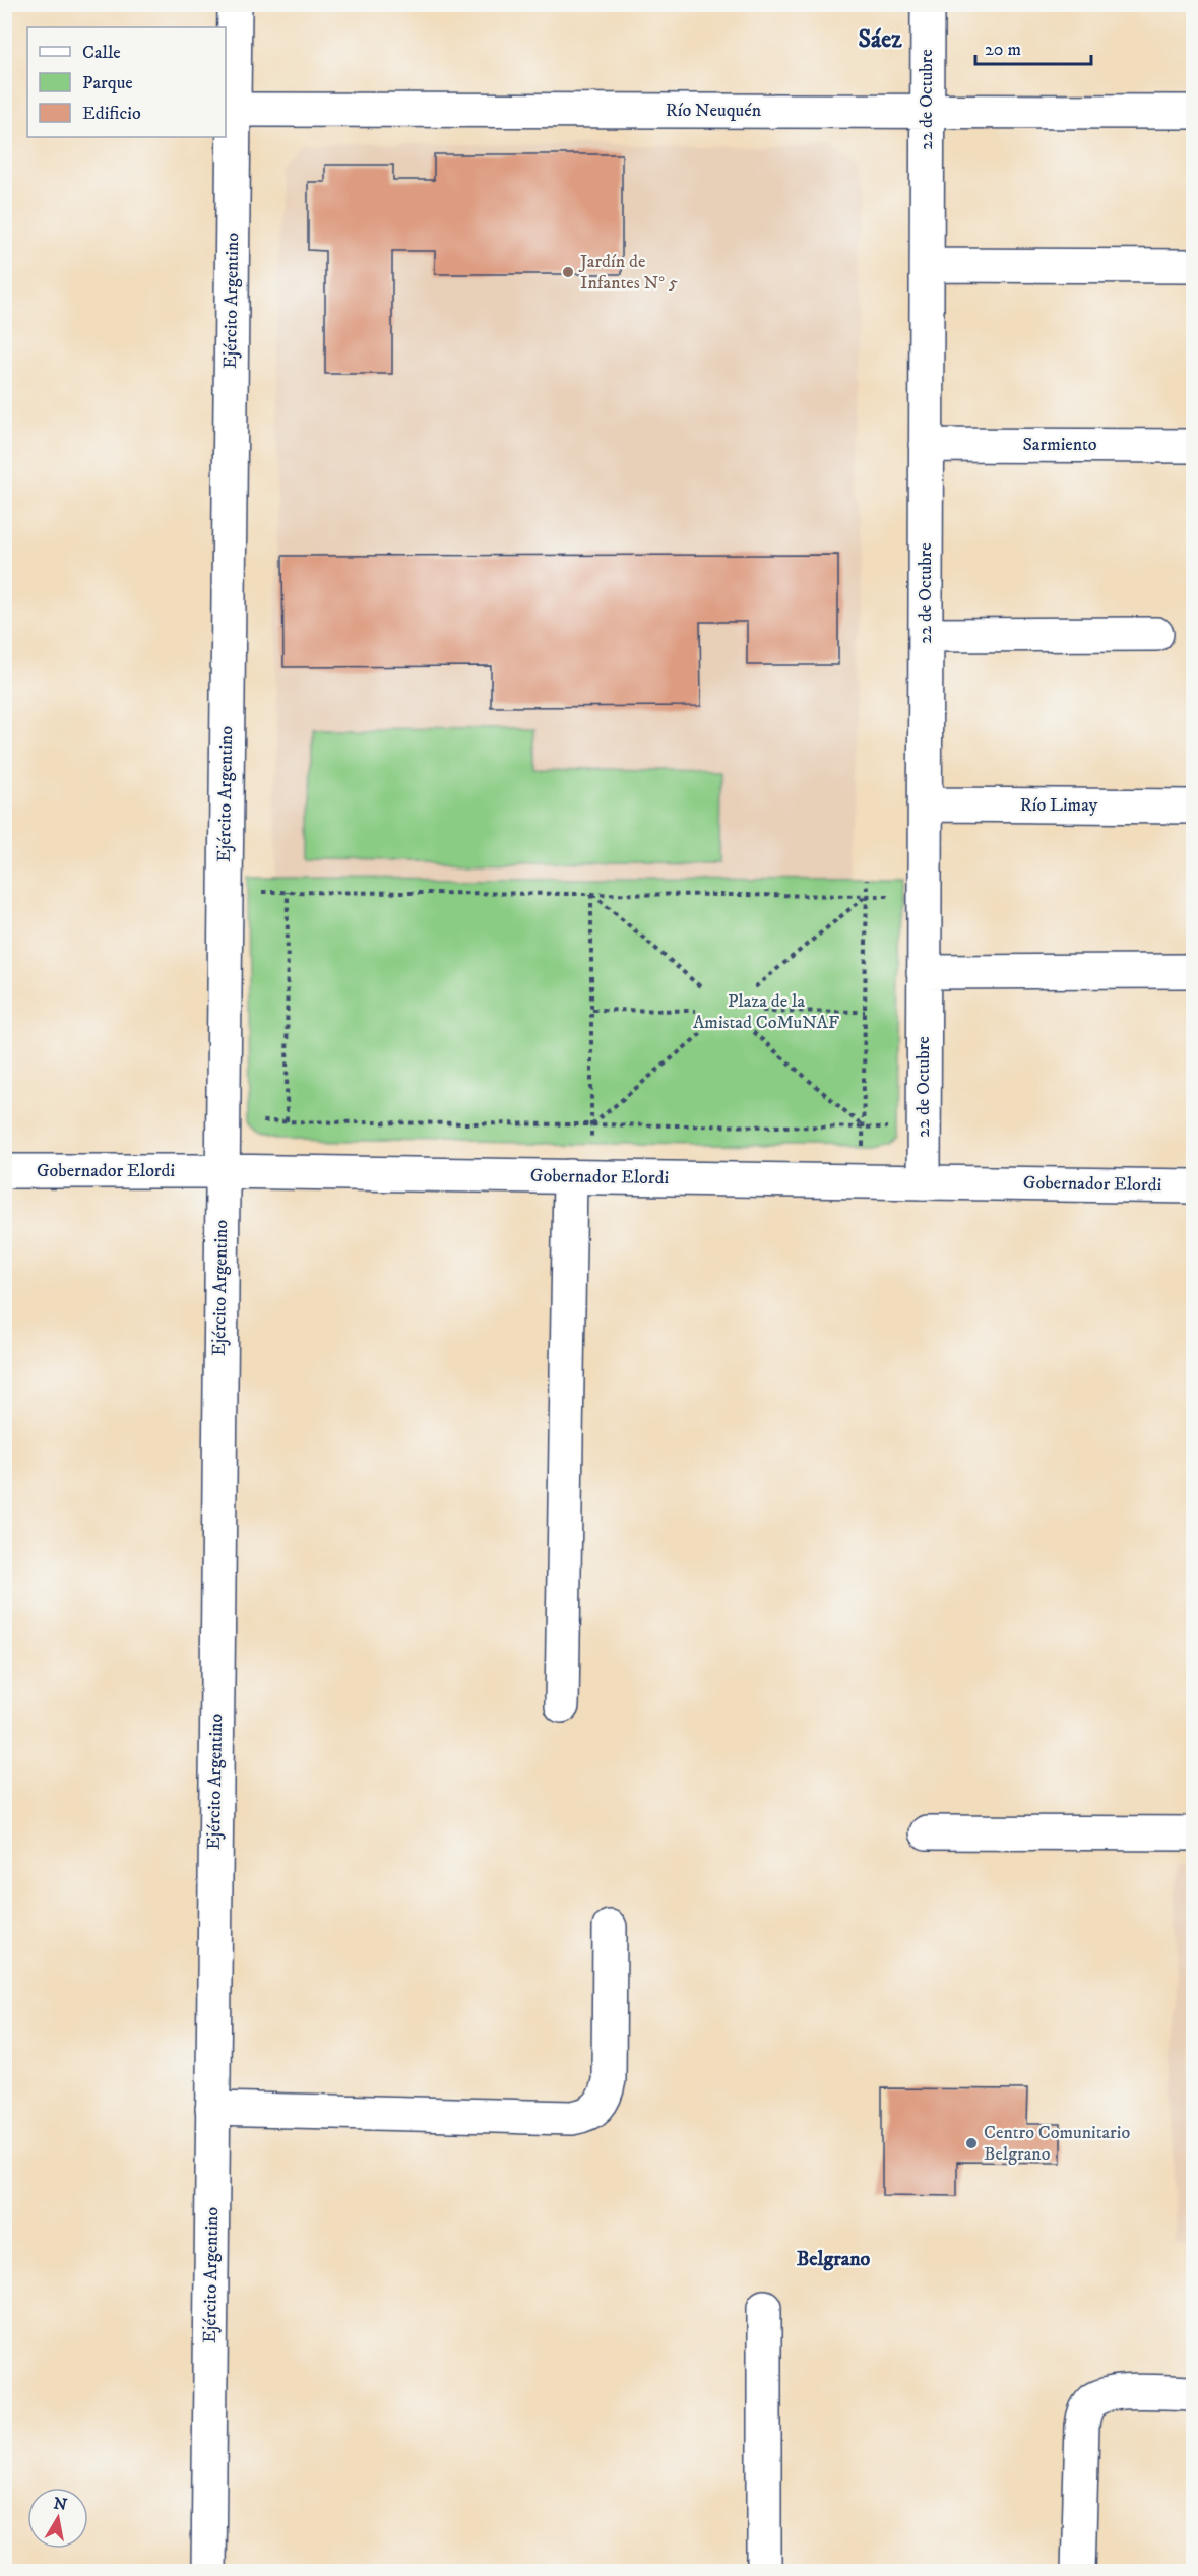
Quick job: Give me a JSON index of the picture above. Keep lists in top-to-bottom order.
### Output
{
  "streets": {
    "street": [
      "22 de Octubre",
      "Río Neuquén",
      "Ejército Argentino",
      "Sarmiento",
      "Río Limay",
      "Gobernador Elordi"
    ]
  },
  "crossings": [
    ["22 de Octubre", "Río Neuquén"],
    ["22 de Octubre", "Sarmiento"],
    ["22 de Octubre", "Río Limay"],
    ["22 de Octubre", "Gobernador Elordi"],
    ["Río Neuquén", "Ejército Argentino"],
    ["Ejército Argentino", "Gobernador Elordi"]
  ],
  "districts": ["Sáez", "Belgrano"],
  "parks": ["Plaza de la Amistad CoMuNAF"],
  "places": ["Jardín de Infantes N° 5", "Centro Comunitario Belgrano"],
  "legend": ["Calle", "Parque", "Edificio"],
  "scale_bar": "20 m",
  "north": "top"
}
